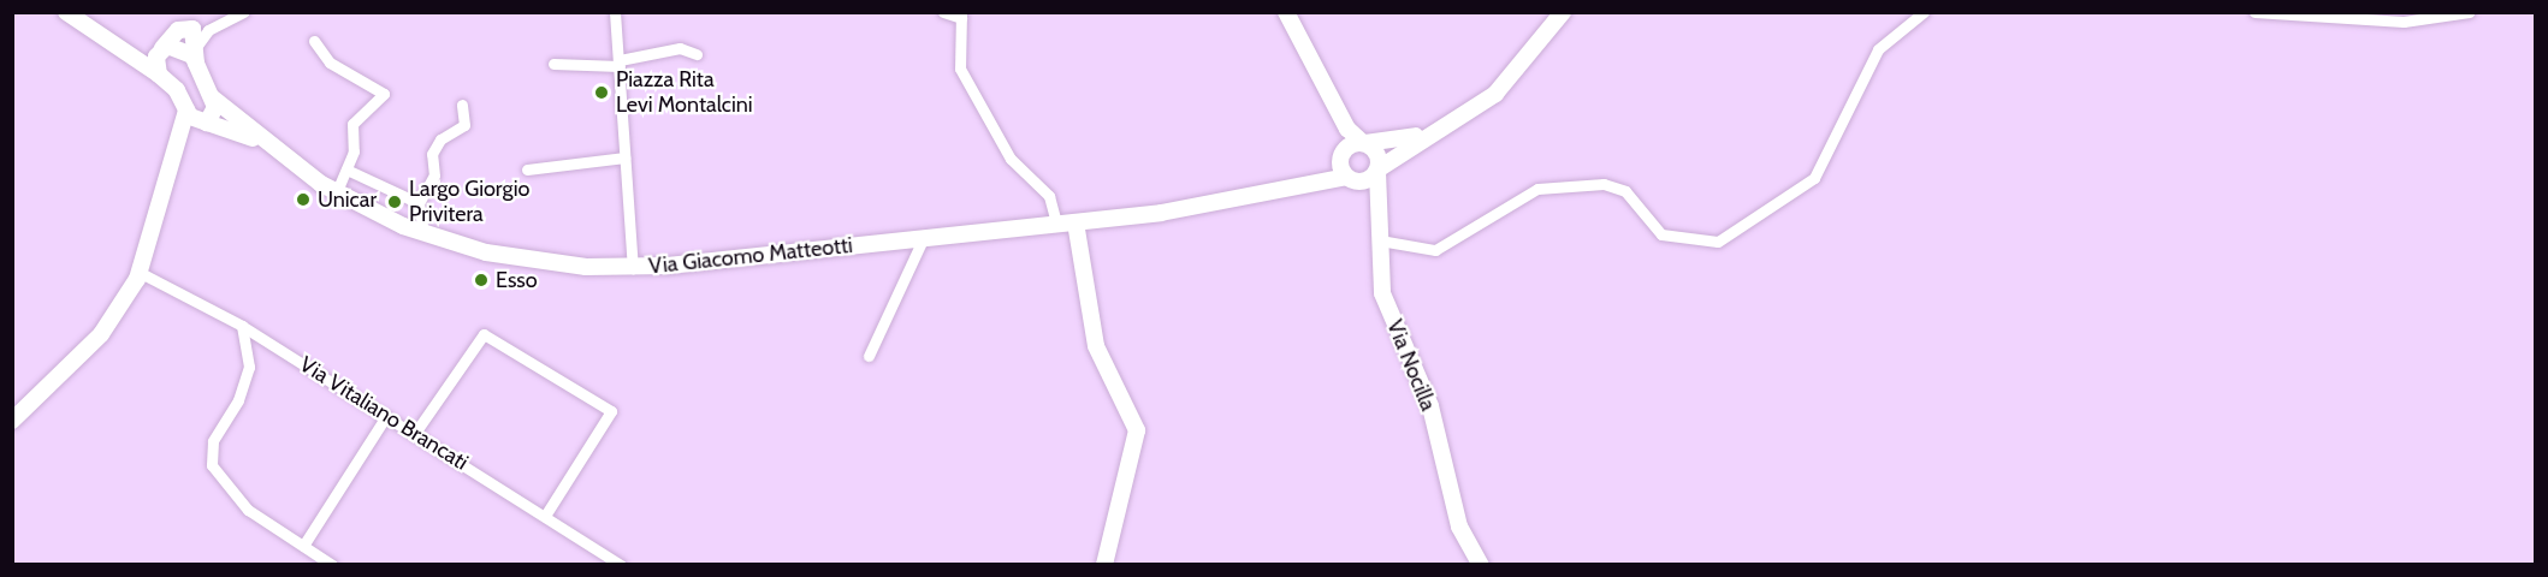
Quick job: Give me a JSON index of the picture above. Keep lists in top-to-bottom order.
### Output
{
  "streets": {
    "main road": ["Via Giacomo Matteotti", "Via Nocilla"],
    "street": ["Via Vitaliano Brancati"]
  },
  "crossings": [
    ["Via Giacomo Matteotti", "Via Nocilla"]
  ],
  "places": [
    "Piazza Rita Levi Montalcini",
    "Unicar",
    "Largo Giorgio Privitera",
    "Esso"
  ]
}
